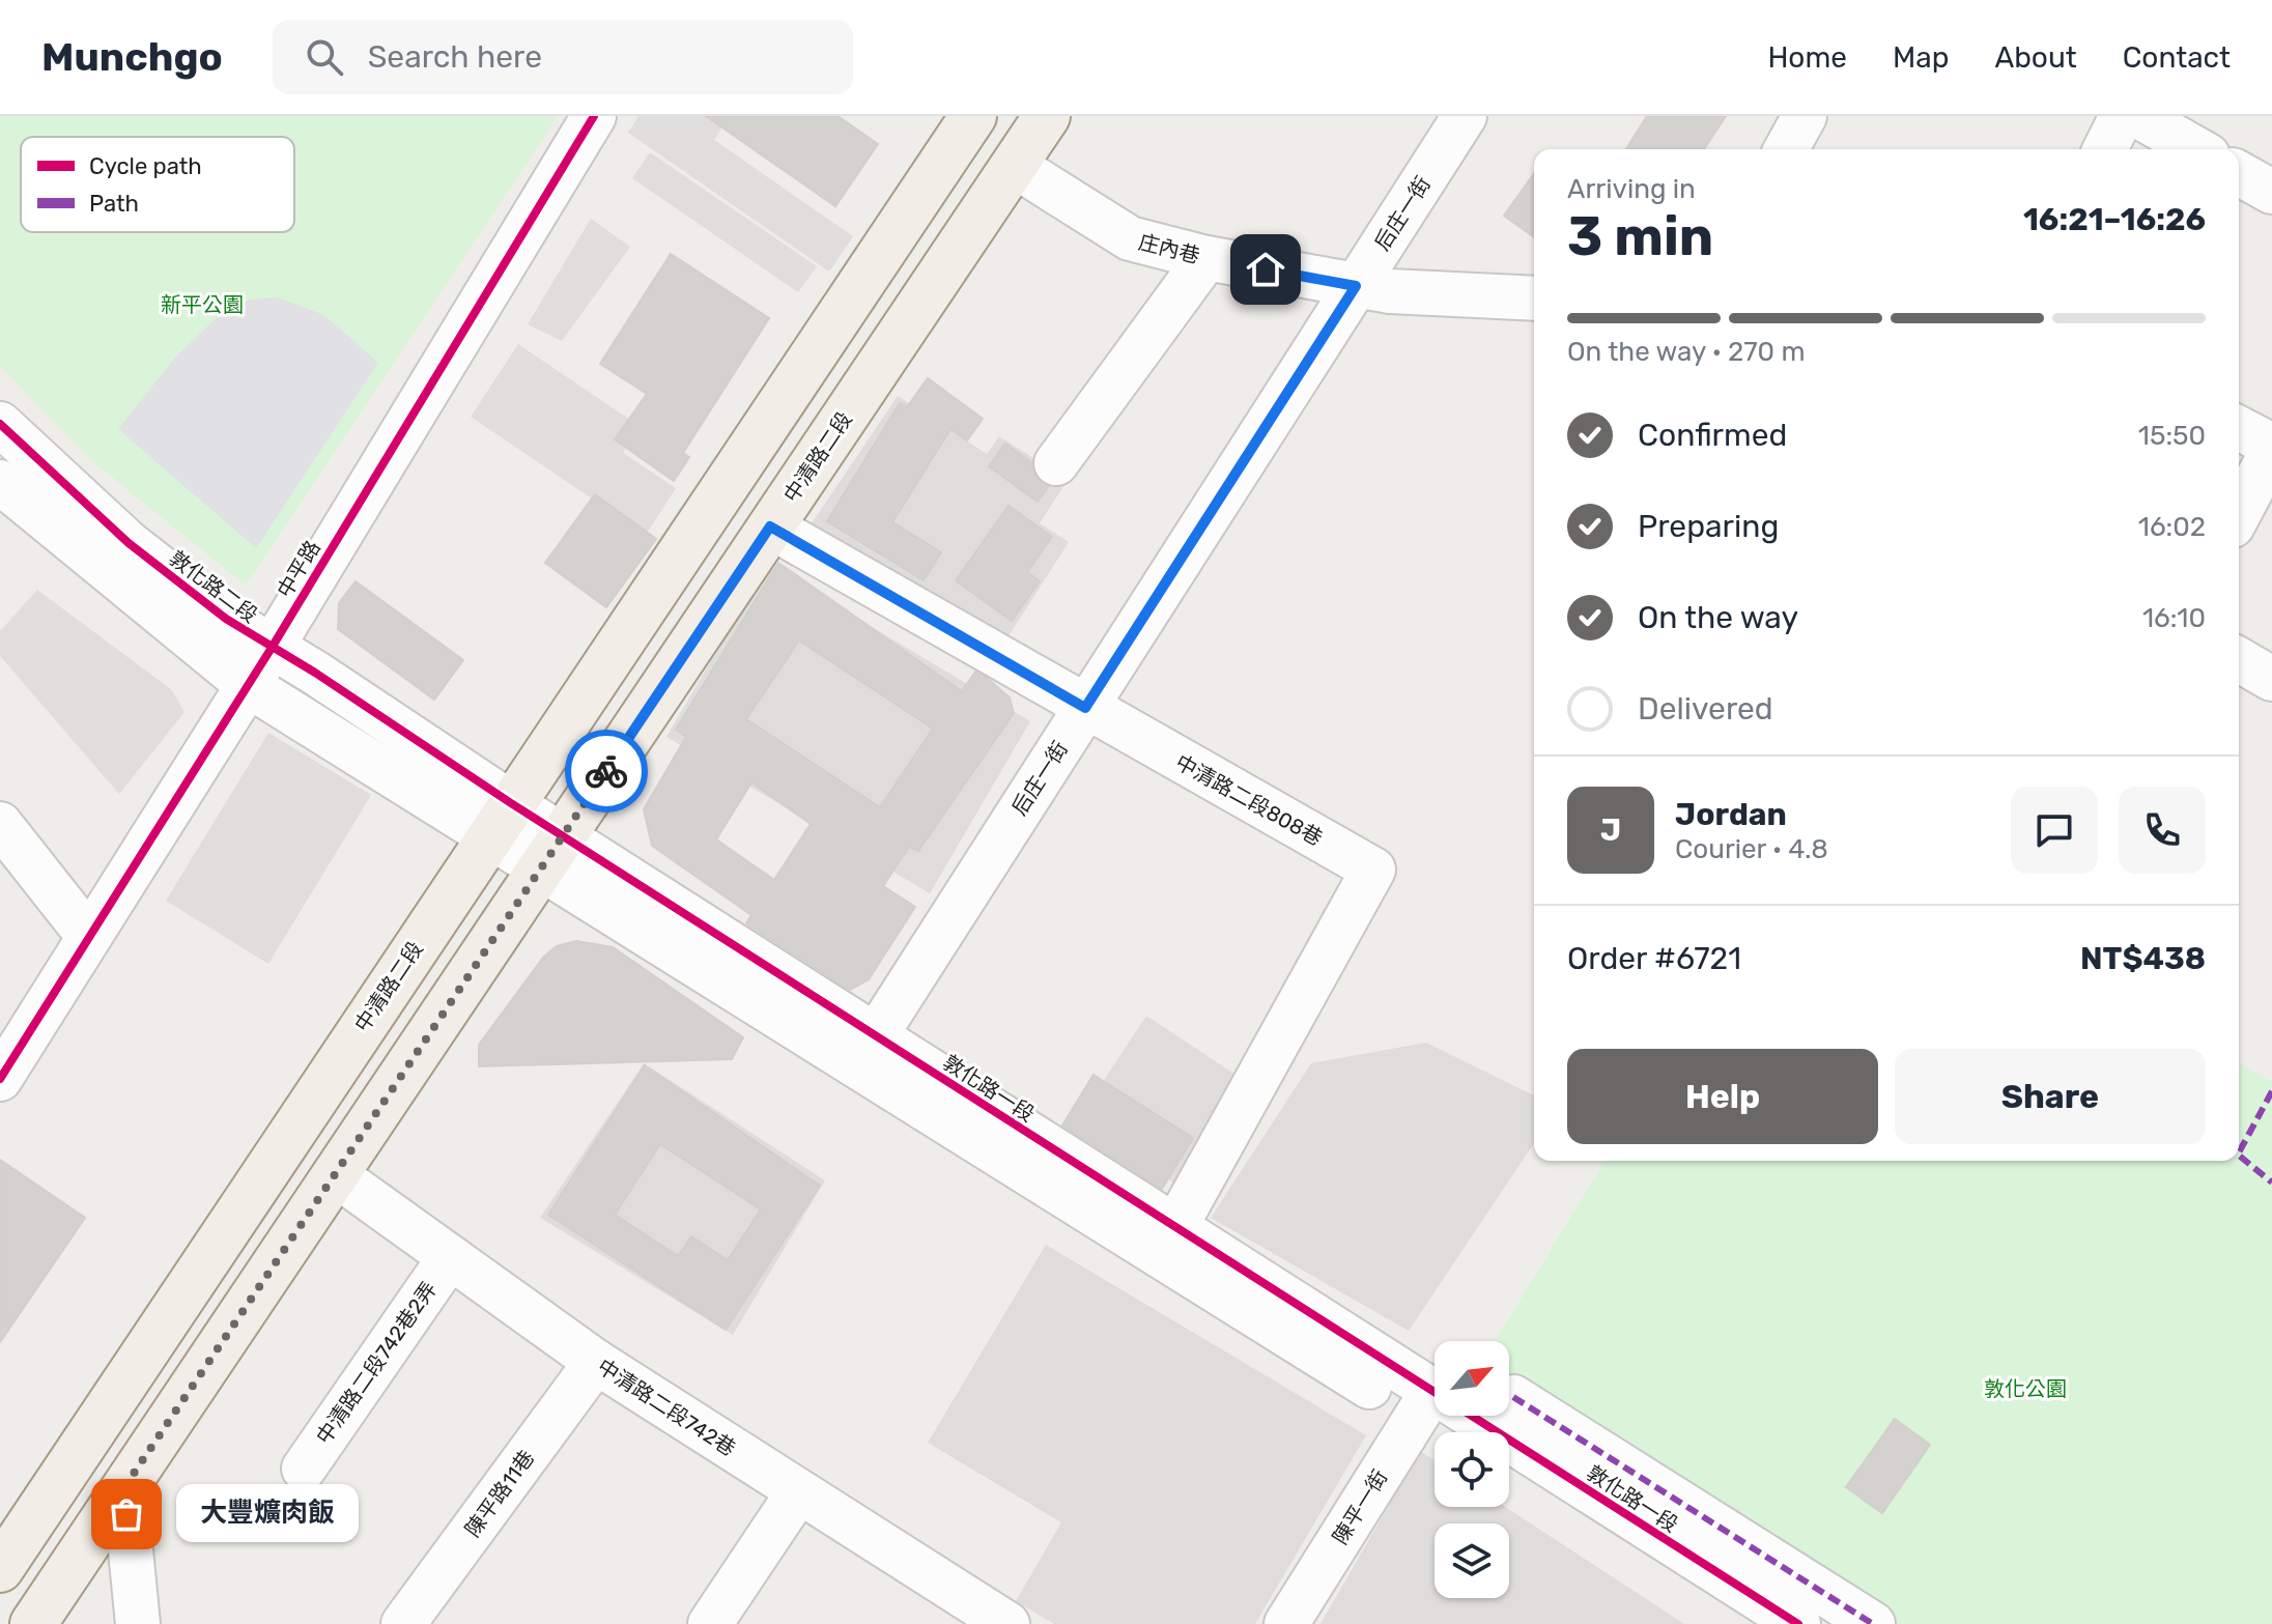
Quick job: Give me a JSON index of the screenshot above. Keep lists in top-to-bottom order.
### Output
{
  "streets": {
    "main road": ["中清路二段"],
    "street": [
      "后庄一街",
      "庄內巷",
      "中平路",
      "敦化路二段",
      "中清路二段808巷",
      "敦化路一段",
      "中清路二段742巷2弄",
      "中清路二段742巷",
      "陳平路11巷",
      "陳平一街"
    ]
  },
  "crossings": [
    ["后庄一街", "庄內巷"],
    ["后庄一街", "中清路二段808巷"],
    ["后庄一街", "敦化路一段"],
    ["庄內巷", "中清路二段"],
    ["中清路二段", "敦化路二段"],
    ["中清路二段", "中清路二段808巷"],
    ["中清路二段", "敦化路一段"],
    ["中清路二段", "中清路二段742巷"],
    ["中平路", "敦化路二段"],
    ["敦化路二段", "敦化路一段"],
    ["中清路二段808巷", "敦化路一段"],
    ["敦化路一段", "陳平一街"],
    ["中清路二段742巷2弄", "中清路二段742巷"],
    ["中清路二段742巷", "陳平路11巷"]
  ],
  "parks": ["新平公園", "敦化公園"],
  "places": ["大豐爌肉飯"],
  "legend": ["Cycle path", "Path"],
  "north": "top right",
  "page": {
    "header": "Munchgo",
    "search": "Search here",
    "nav": [
      "Home",
      "Map",
      "About",
      "Contact"
    ],
    "heading": ["3 min", "Arriving in", "16:21–16:26"],
    "panel": [
      "Jordan",
      "Courier · 4.8",
      "Order #6721",
      "NT$438"
    ],
    "bar": "On the way · 270 m",
    "list": [
      ["Confirmed", "15:50"],
      ["Preparing", "16:02"],
      ["On the way", "16:10"],
      "Delivered"
    ],
    "round": "J",
    "buttons": ["Help", "Share"],
    "bubble": "大豐爌肉飯"
  }
}
